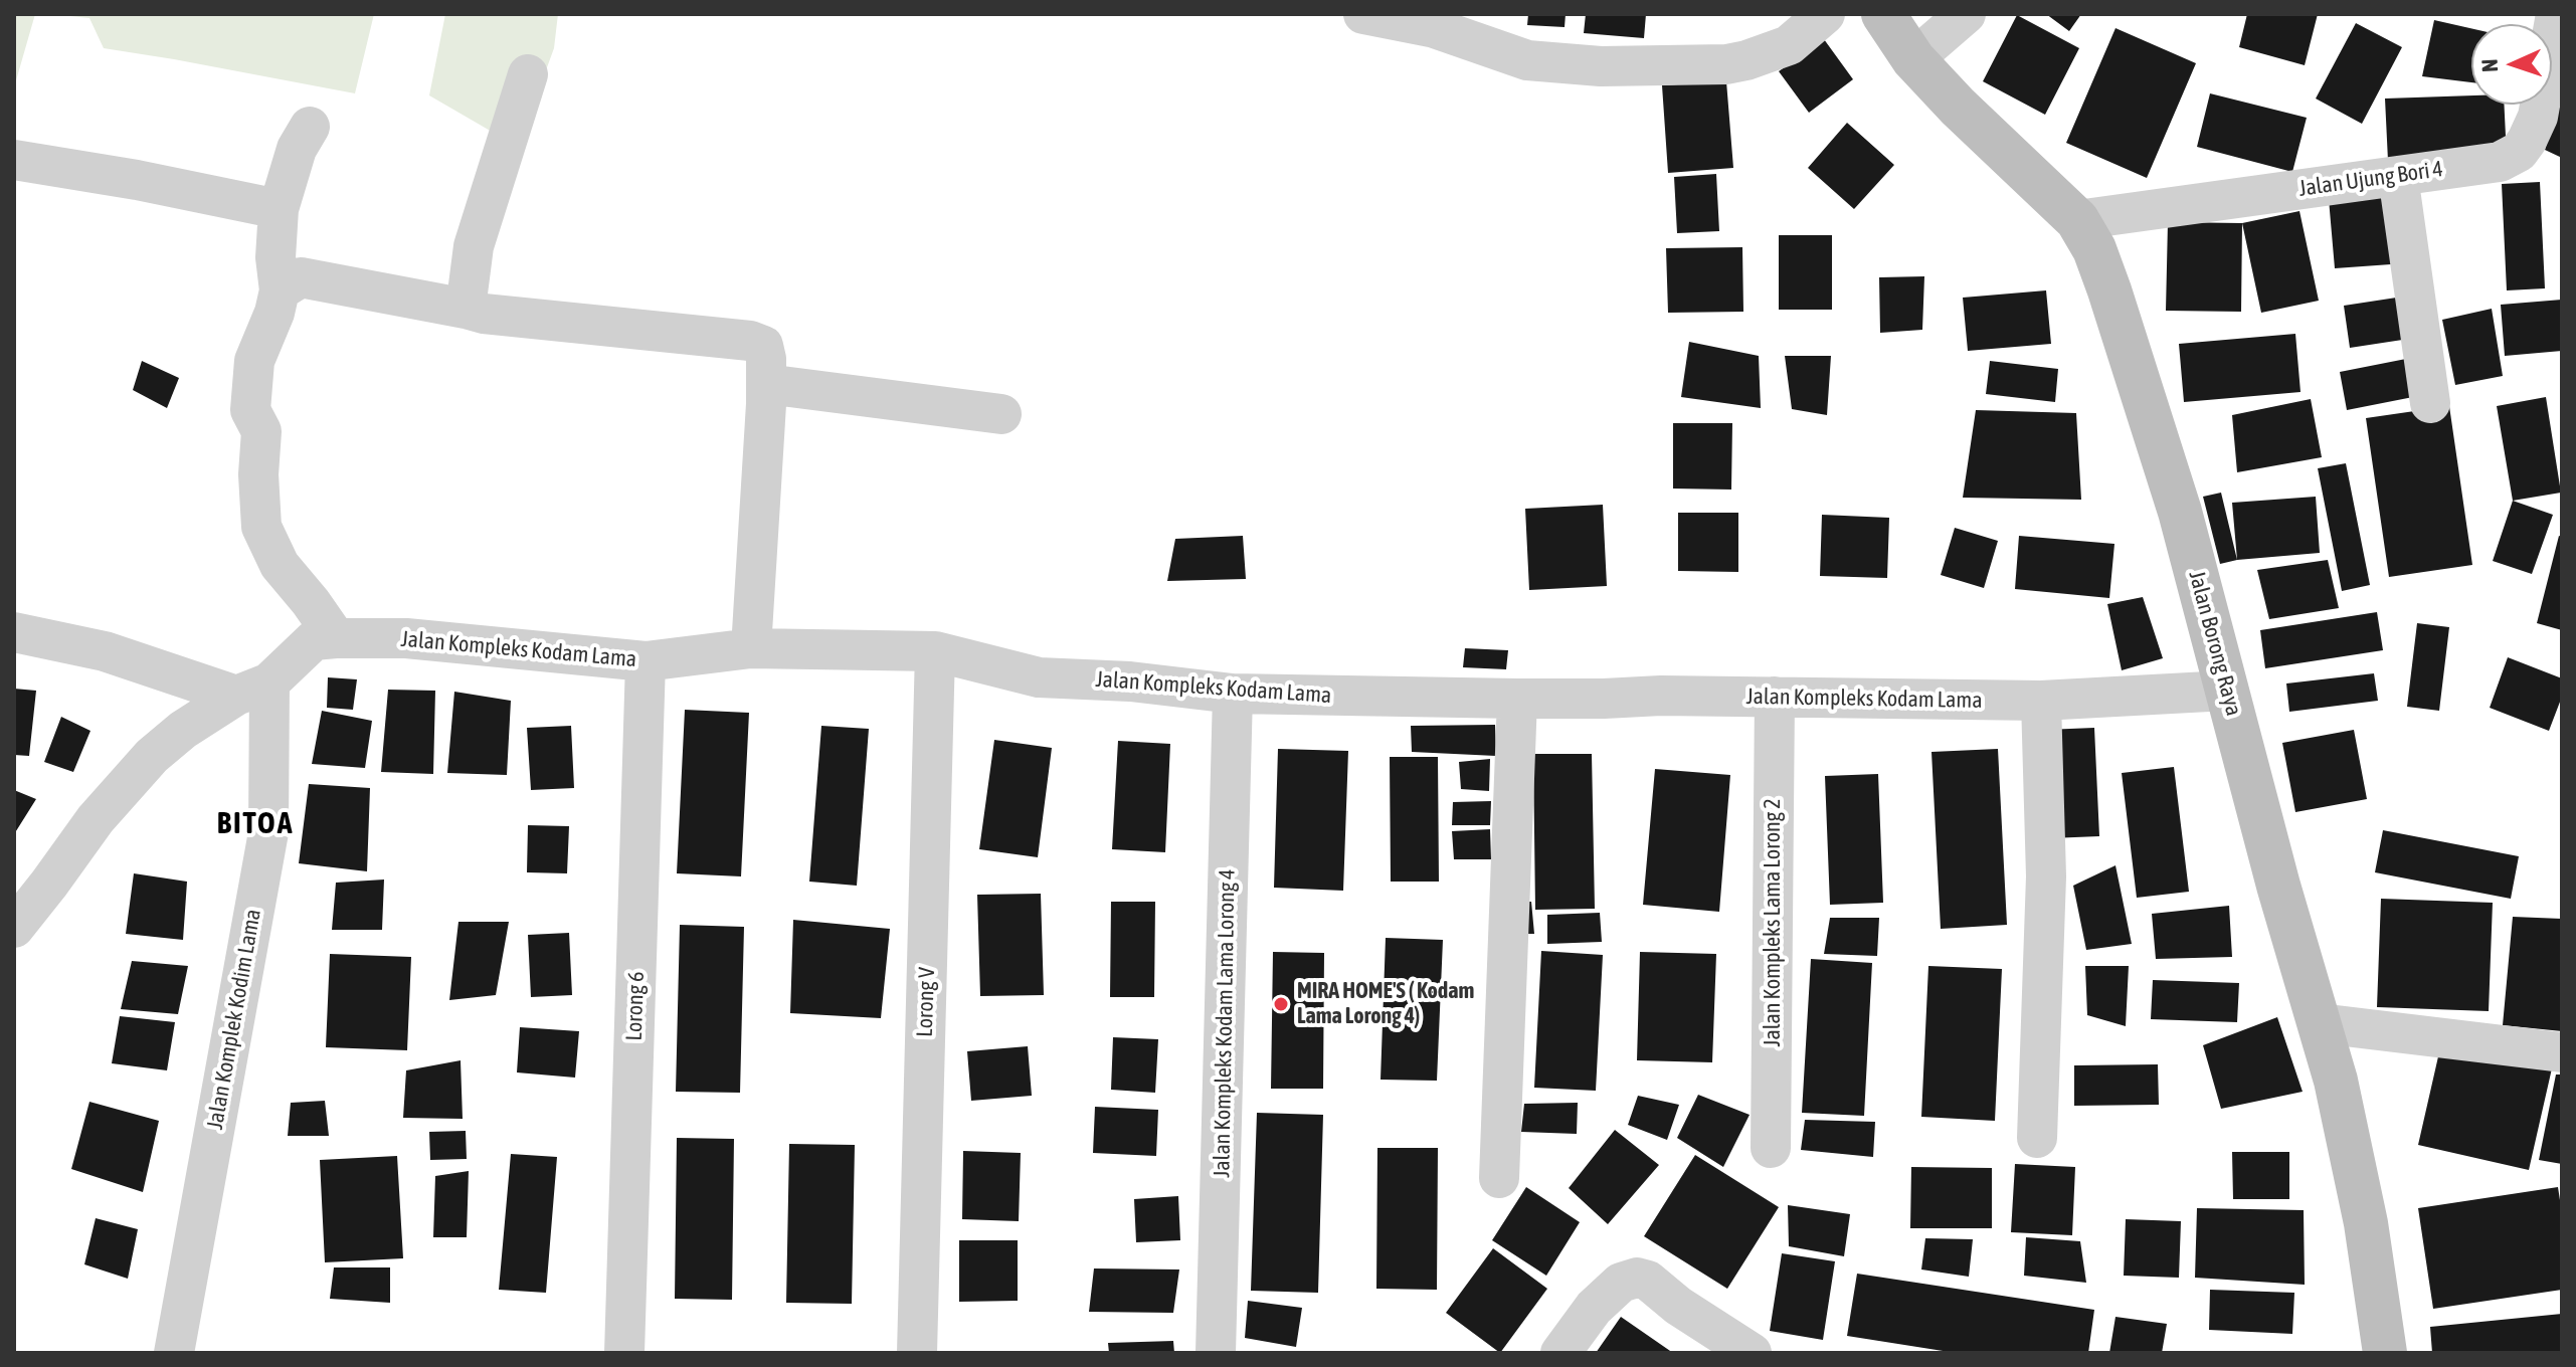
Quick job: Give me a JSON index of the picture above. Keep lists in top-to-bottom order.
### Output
{
  "streets": {
    "main road": ["Jalan Borong Raya"],
    "street": [
      "Jalan Ujung Bori 4",
      "Jalan Kompleks Kodam Lama",
      "Jalan Kompleks Lama Lorong 2",
      "Lorong V",
      "Lorong 6",
      "Jalan Komplek Kodim Lama",
      "Jalan Kompleks Kodam Lama Lorong 4"
    ]
  },
  "crossings": [
    ["Jalan Ujung Bori 4", "Jalan Borong Raya"],
    ["Jalan Borong Raya", "Jalan Kompleks Kodam Lama"],
    ["Jalan Kompleks Kodam Lama", "Jalan Kompleks Lama Lorong 2"],
    ["Jalan Kompleks Kodam Lama", "Lorong V"],
    ["Jalan Kompleks Kodam Lama", "Lorong 6"],
    ["Jalan Kompleks Kodam Lama", "Jalan Komplek Kodim Lama"],
    ["Jalan Kompleks Kodam Lama", "Jalan Kompleks Kodam Lama Lorong 4"]
  ],
  "districts": ["BITOA"],
  "places": ["MIRA HOME'S ( Kodam Lama Lorong 4)"],
  "north": "left"
}
